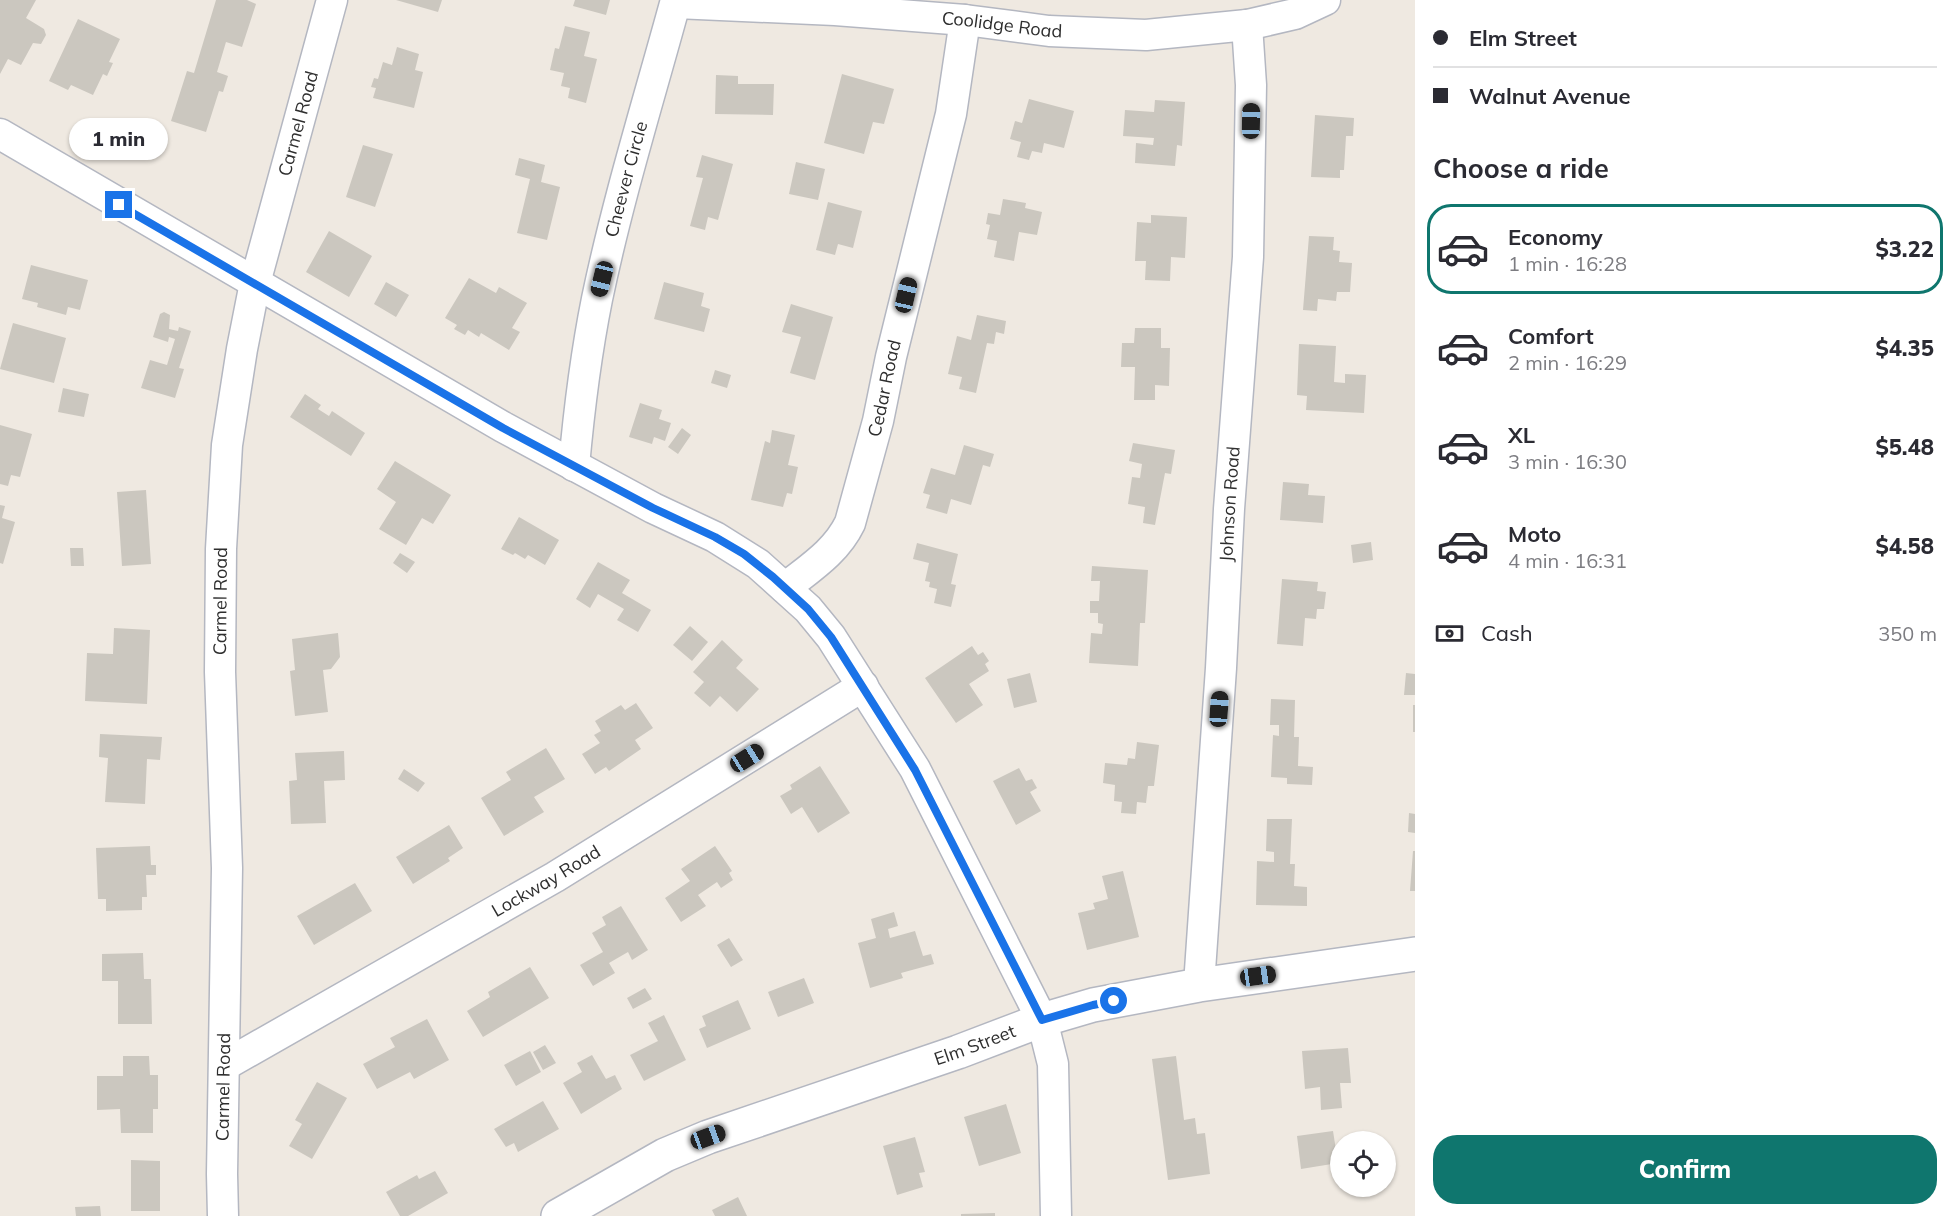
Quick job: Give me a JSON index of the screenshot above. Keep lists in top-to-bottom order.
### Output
{
  "streets": {
    "main road": ["Elm Street"],
    "street": [
      "Coolidge Road",
      "Carmel Road",
      "Cheever Circle",
      "Cedar Road",
      "Johnson Road",
      "Lockway Road"
    ]
  },
  "crossings": [
    ["Coolidge Road", "Cheever Circle"],
    ["Coolidge Road", "Cedar Road"],
    ["Coolidge Road", "Johnson Road"],
    ["Carmel Road", "Lockway Road"],
    ["Johnson Road", "Elm Street"]
  ],
  "page": {
    "banner": ["Elm Street", "Walnut Avenue"],
    "bubble": "1 min",
    "heading": "Choose a ride",
    "list": [
      {
        "name": "Economy",
        "note": "1 min · 16:28",
        "value": "$3.22"
      },
      {
        "name": "Comfort",
        "note": "2 min · 16:29",
        "value": "$4.35"
      },
      {
        "name": "XL",
        "note": "3 min · 16:30",
        "value": "$5.48"
      },
      {
        "name": "Moto",
        "note": "4 min · 16:31",
        "value": "$4.58"
      }
    ],
    "pay": ["Cash", "350 m"],
    "buttons": "Confirm"
  }
}
